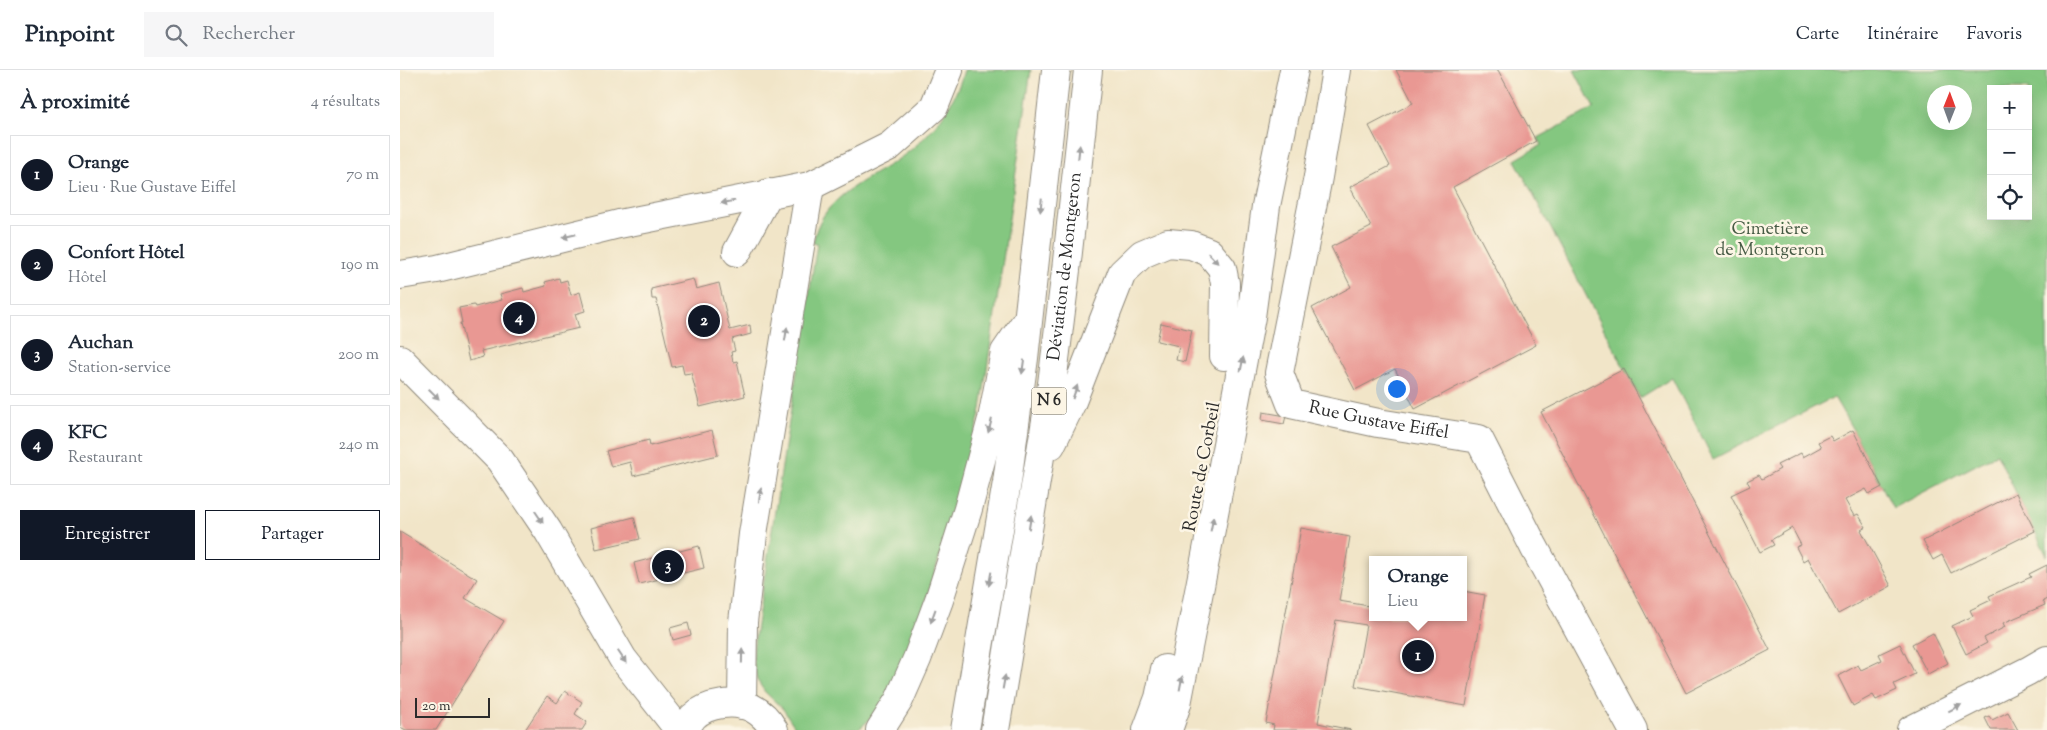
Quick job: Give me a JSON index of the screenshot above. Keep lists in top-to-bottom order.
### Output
{
  "streets": {
    "main road": [
      "Déviation de Montgeron",
      "N 6",
      "Rue Gustave Eiffel",
      "Route de Corbeil"
    ]
  },
  "parks": ["Cimetière de Montgeron"],
  "scale_bar": "20 m",
  "north": "top",
  "page": {
    "header": "Pinpoint",
    "search": "Rechercher",
    "nav": ["Carte", "Itinéraire", "Favoris"],
    "heading": ["À proximité", "4 résultats"],
    "map_buttons": ["+", "−"],
    "list": [
      {
        "mark": "1",
        "name": "Orange",
        "note": "Lieu · Rue Gustave Eiffel",
        "value": "70 m"
      },
      {
        "mark": "2",
        "name": "Confort Hôtel",
        "note": "Hôtel",
        "value": "190 m"
      },
      {
        "mark": "3",
        "name": "Auchan",
        "note": "Station-service",
        "value": "200 m"
      },
      {
        "mark": "4",
        "name": "KFC",
        "note": "Restaurant",
        "value": "240 m"
      }
    ],
    "pins": [
      "4",
      "2",
      "3",
      "1"
    ],
    "buttons": ["Enregistrer", "Partager"],
    "popup": ["Orange", "Lieu"],
    "scale": "20 m"
  }
}
